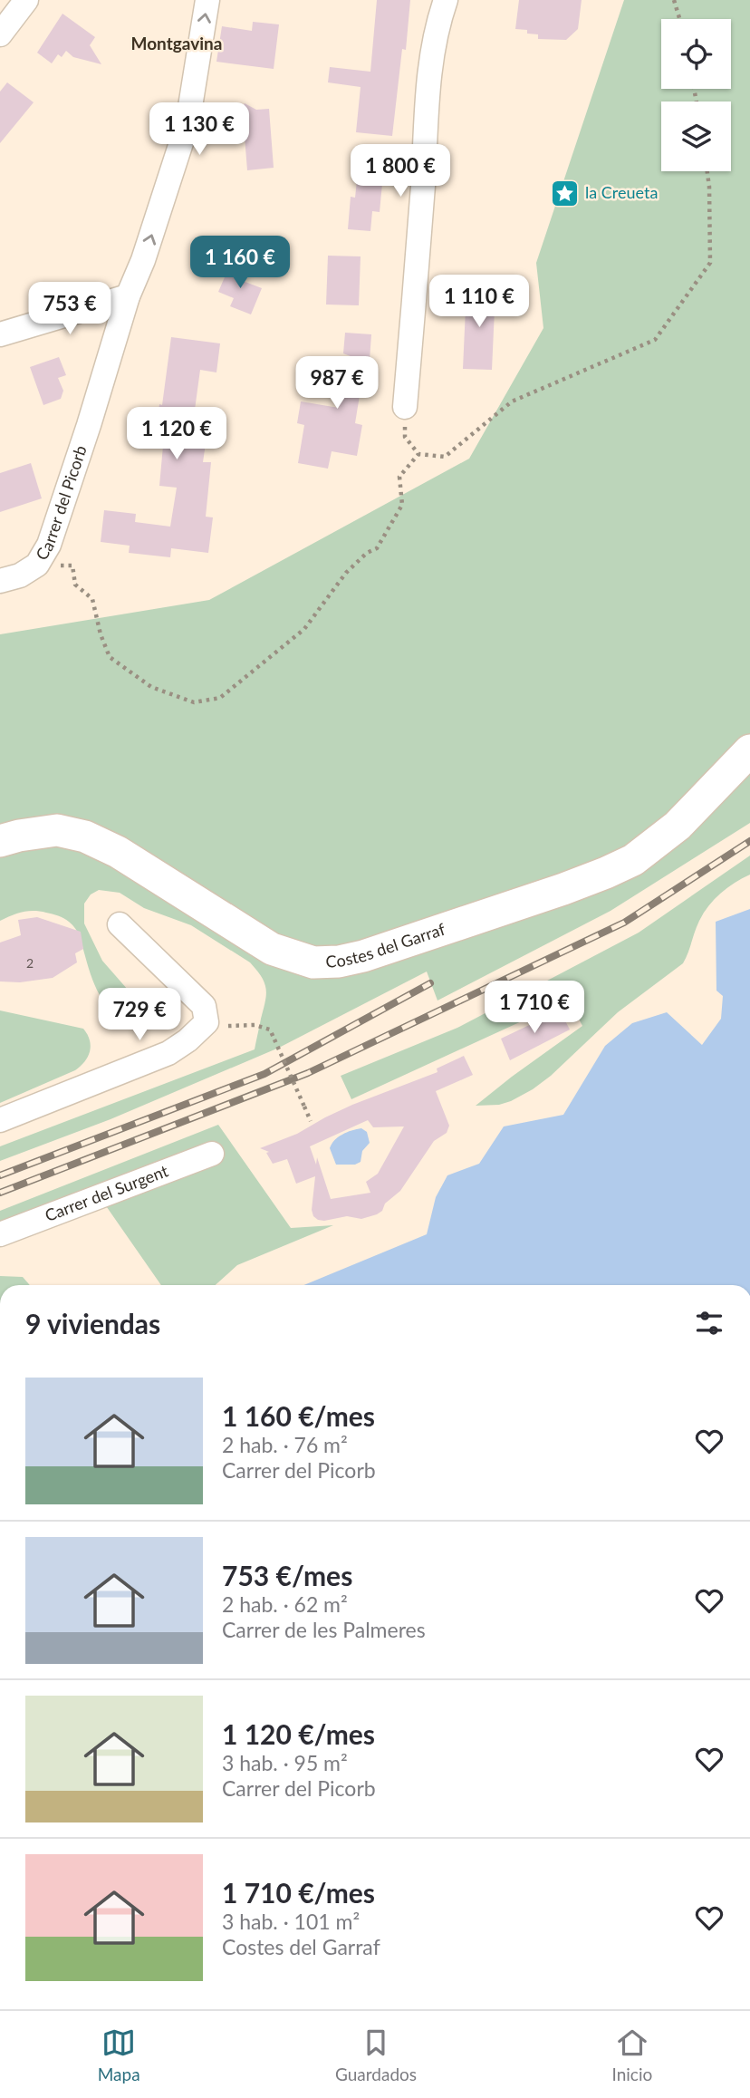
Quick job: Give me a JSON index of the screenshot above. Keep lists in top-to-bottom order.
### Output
{
  "streets": {
    "main road": ["Costes del Garraf"],
    "street": ["Carrer del Picorb", "Carrer del Surgent"]
  },
  "one_way": ["Carrer del Picorb"],
  "districts": ["Montgavina"],
  "places": {
    "place": ["la Creueta"]
  },
  "house_numbers": ["2"],
  "page": {
    "price": [
      "1 130 €",
      "1 800 €",
      "1 160 €",
      "1 110 €",
      "753 €",
      "987 €",
      "1 120 €",
      "1 710 €",
      "729 €"
    ],
    "heading": "9 viviendas",
    "list": [
      {
        "name": "1 160 €/mes",
        "note": "2 hab. · 76 m² · Carrer del Picorb"
      },
      {
        "name": "753 €/mes",
        "note": "2 hab. · 62 m² · Carrer de les Palmeres"
      },
      {
        "name": "1 120 €/mes",
        "note": "3 hab. · 95 m² · Carrer del Picorb"
      },
      {
        "name": "1 710 €/mes",
        "note": "3 hab. · 101 m² · Costes del Garraf"
      }
    ],
    "tabs": ["Mapa", "Guardados", "Inicio"]
  }
}
